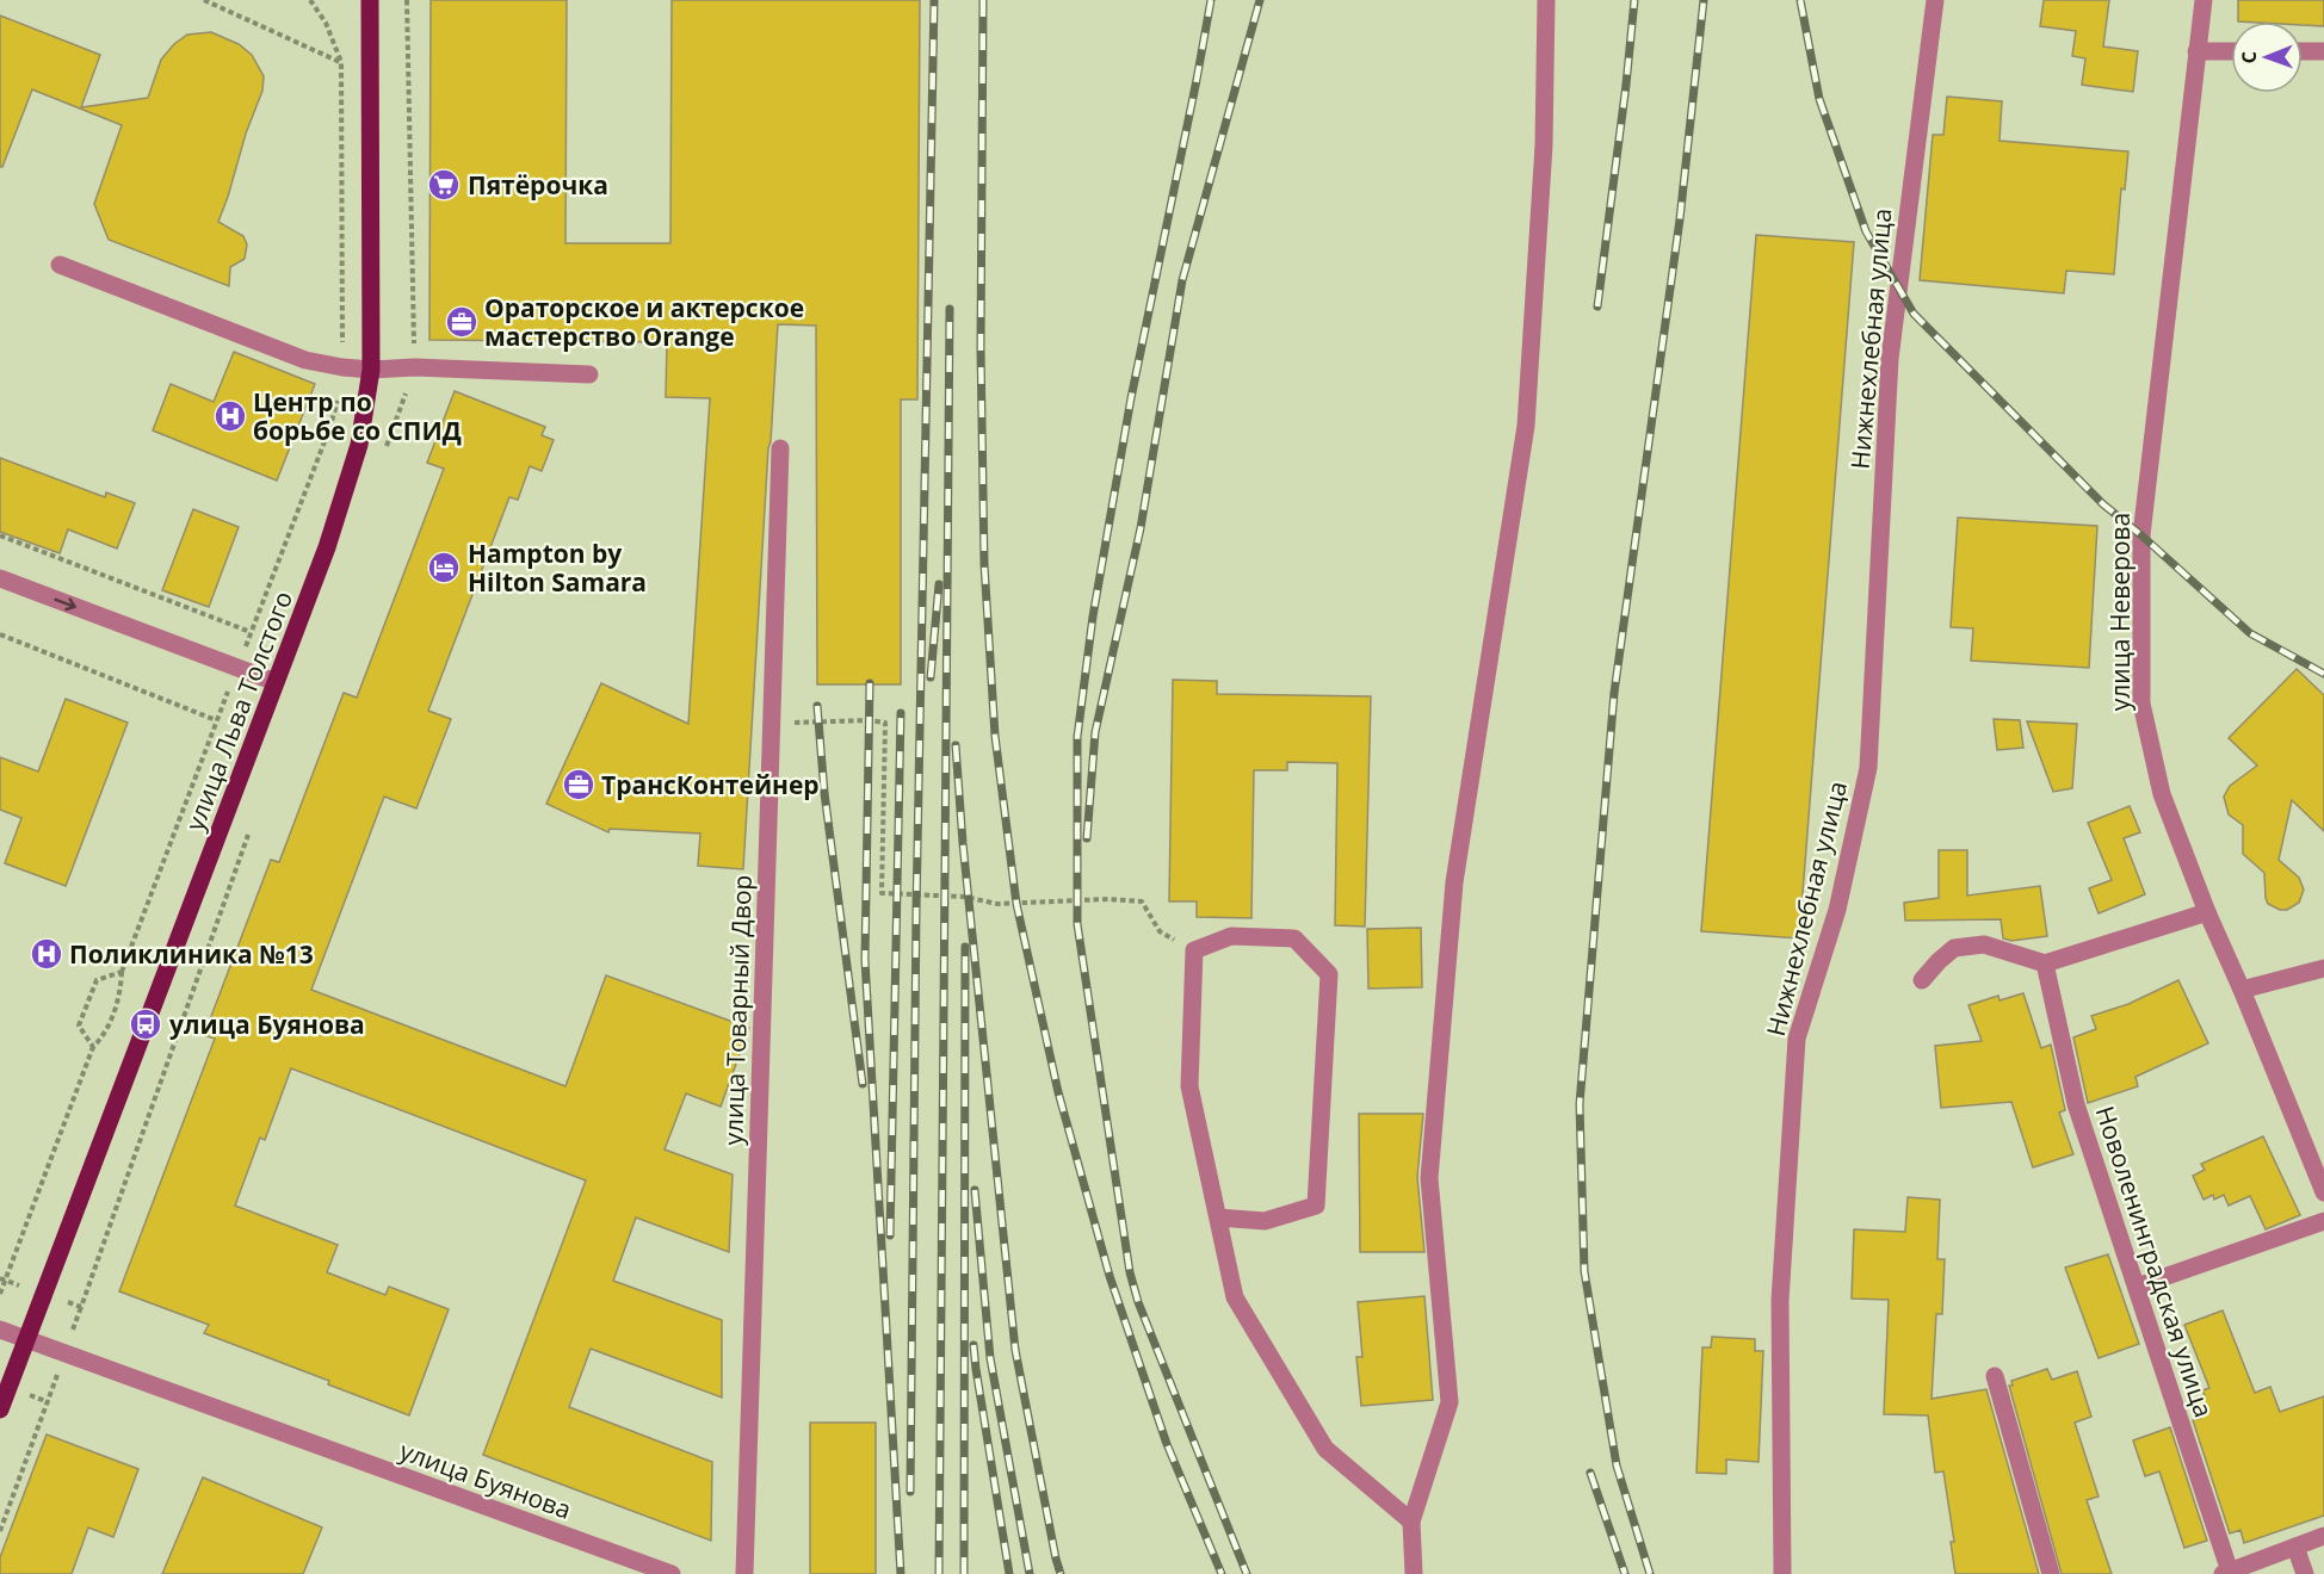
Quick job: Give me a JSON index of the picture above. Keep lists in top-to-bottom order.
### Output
{
  "streets": {
    "main road": ["улица Льва Толстого"],
    "street": [
      "Нижнехлебная улица",
      "улица Неверова",
      "улица Товарный Двор",
      "Новоленинградская улица",
      "улица Буянова"
    ]
  },
  "crossings": [
    ["улица Льва Толстого", "улица Буянова"]
  ],
  "places": {
    "supermarket": ["Пятёрочка"],
    "office": ["Ораторское и актерское мастерство Orange", "ТрансКонтейнер"],
    "hospital": ["Центр по борьбе со СПИД", "Поликлиника №13"],
    "hotel": ["Hampton by Hilton Samara"],
    "bus stop": ["улица Буянова"]
  },
  "north": "left"
}
